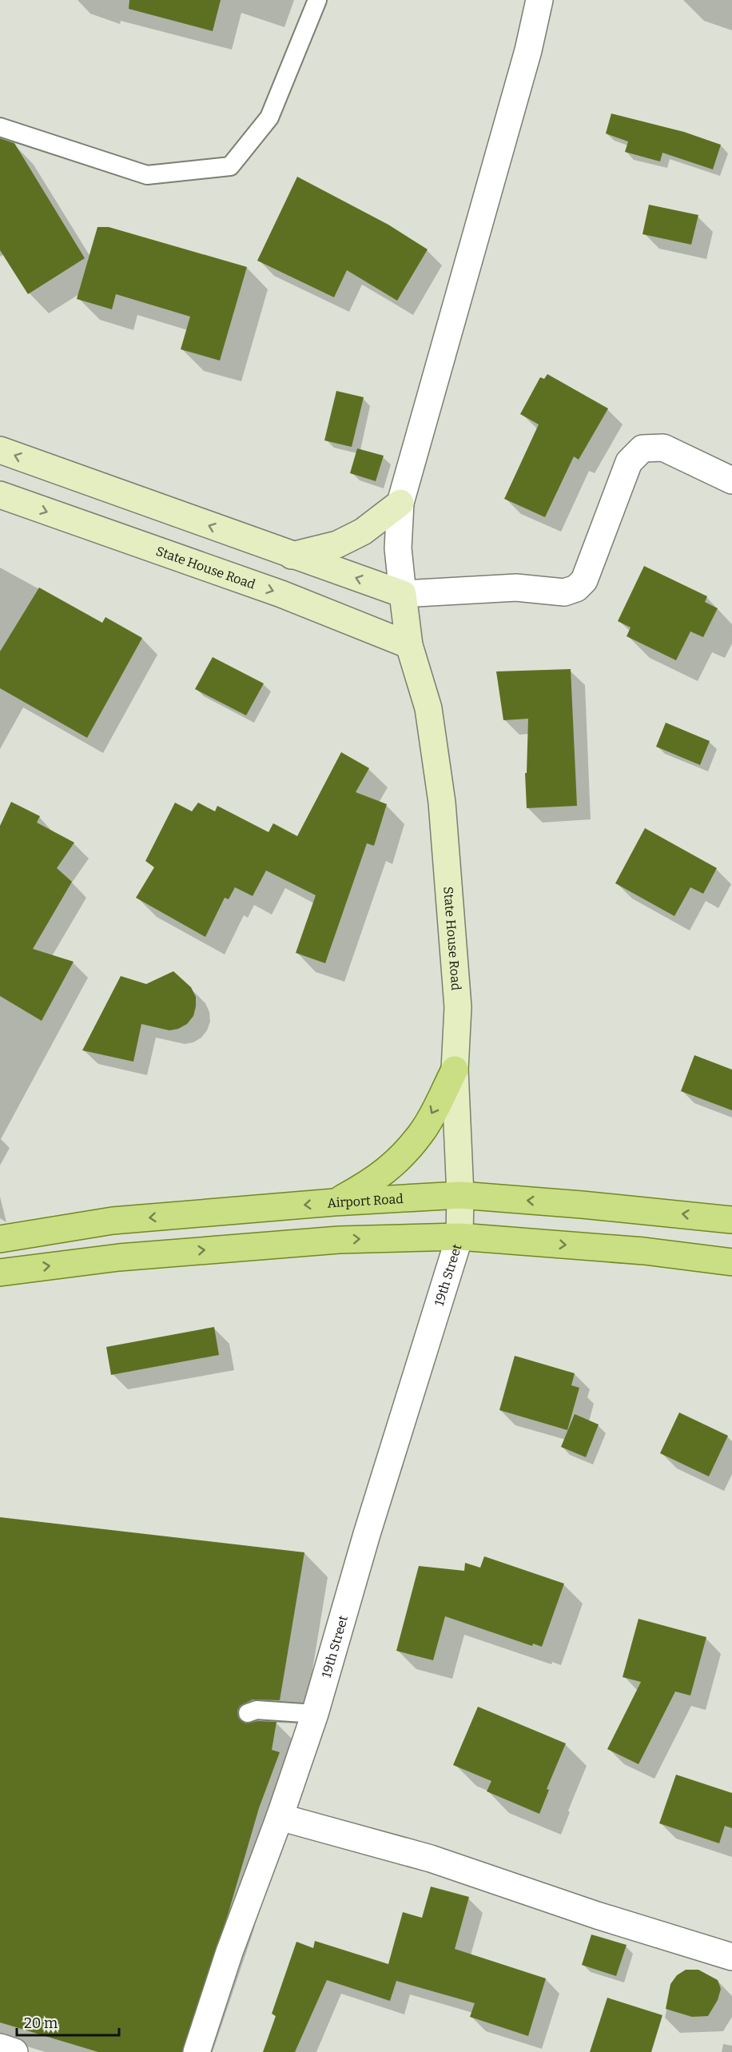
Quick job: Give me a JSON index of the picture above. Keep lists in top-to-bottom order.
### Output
{
  "streets": {
    "main road": ["State House Road", "Airport Road"],
    "street": ["19th Street"]
  },
  "crossings": [
    ["State House Road", "Airport Road"],
    ["State House Road", "19th Street"]
  ],
  "scale_bar": "20 m"
}
